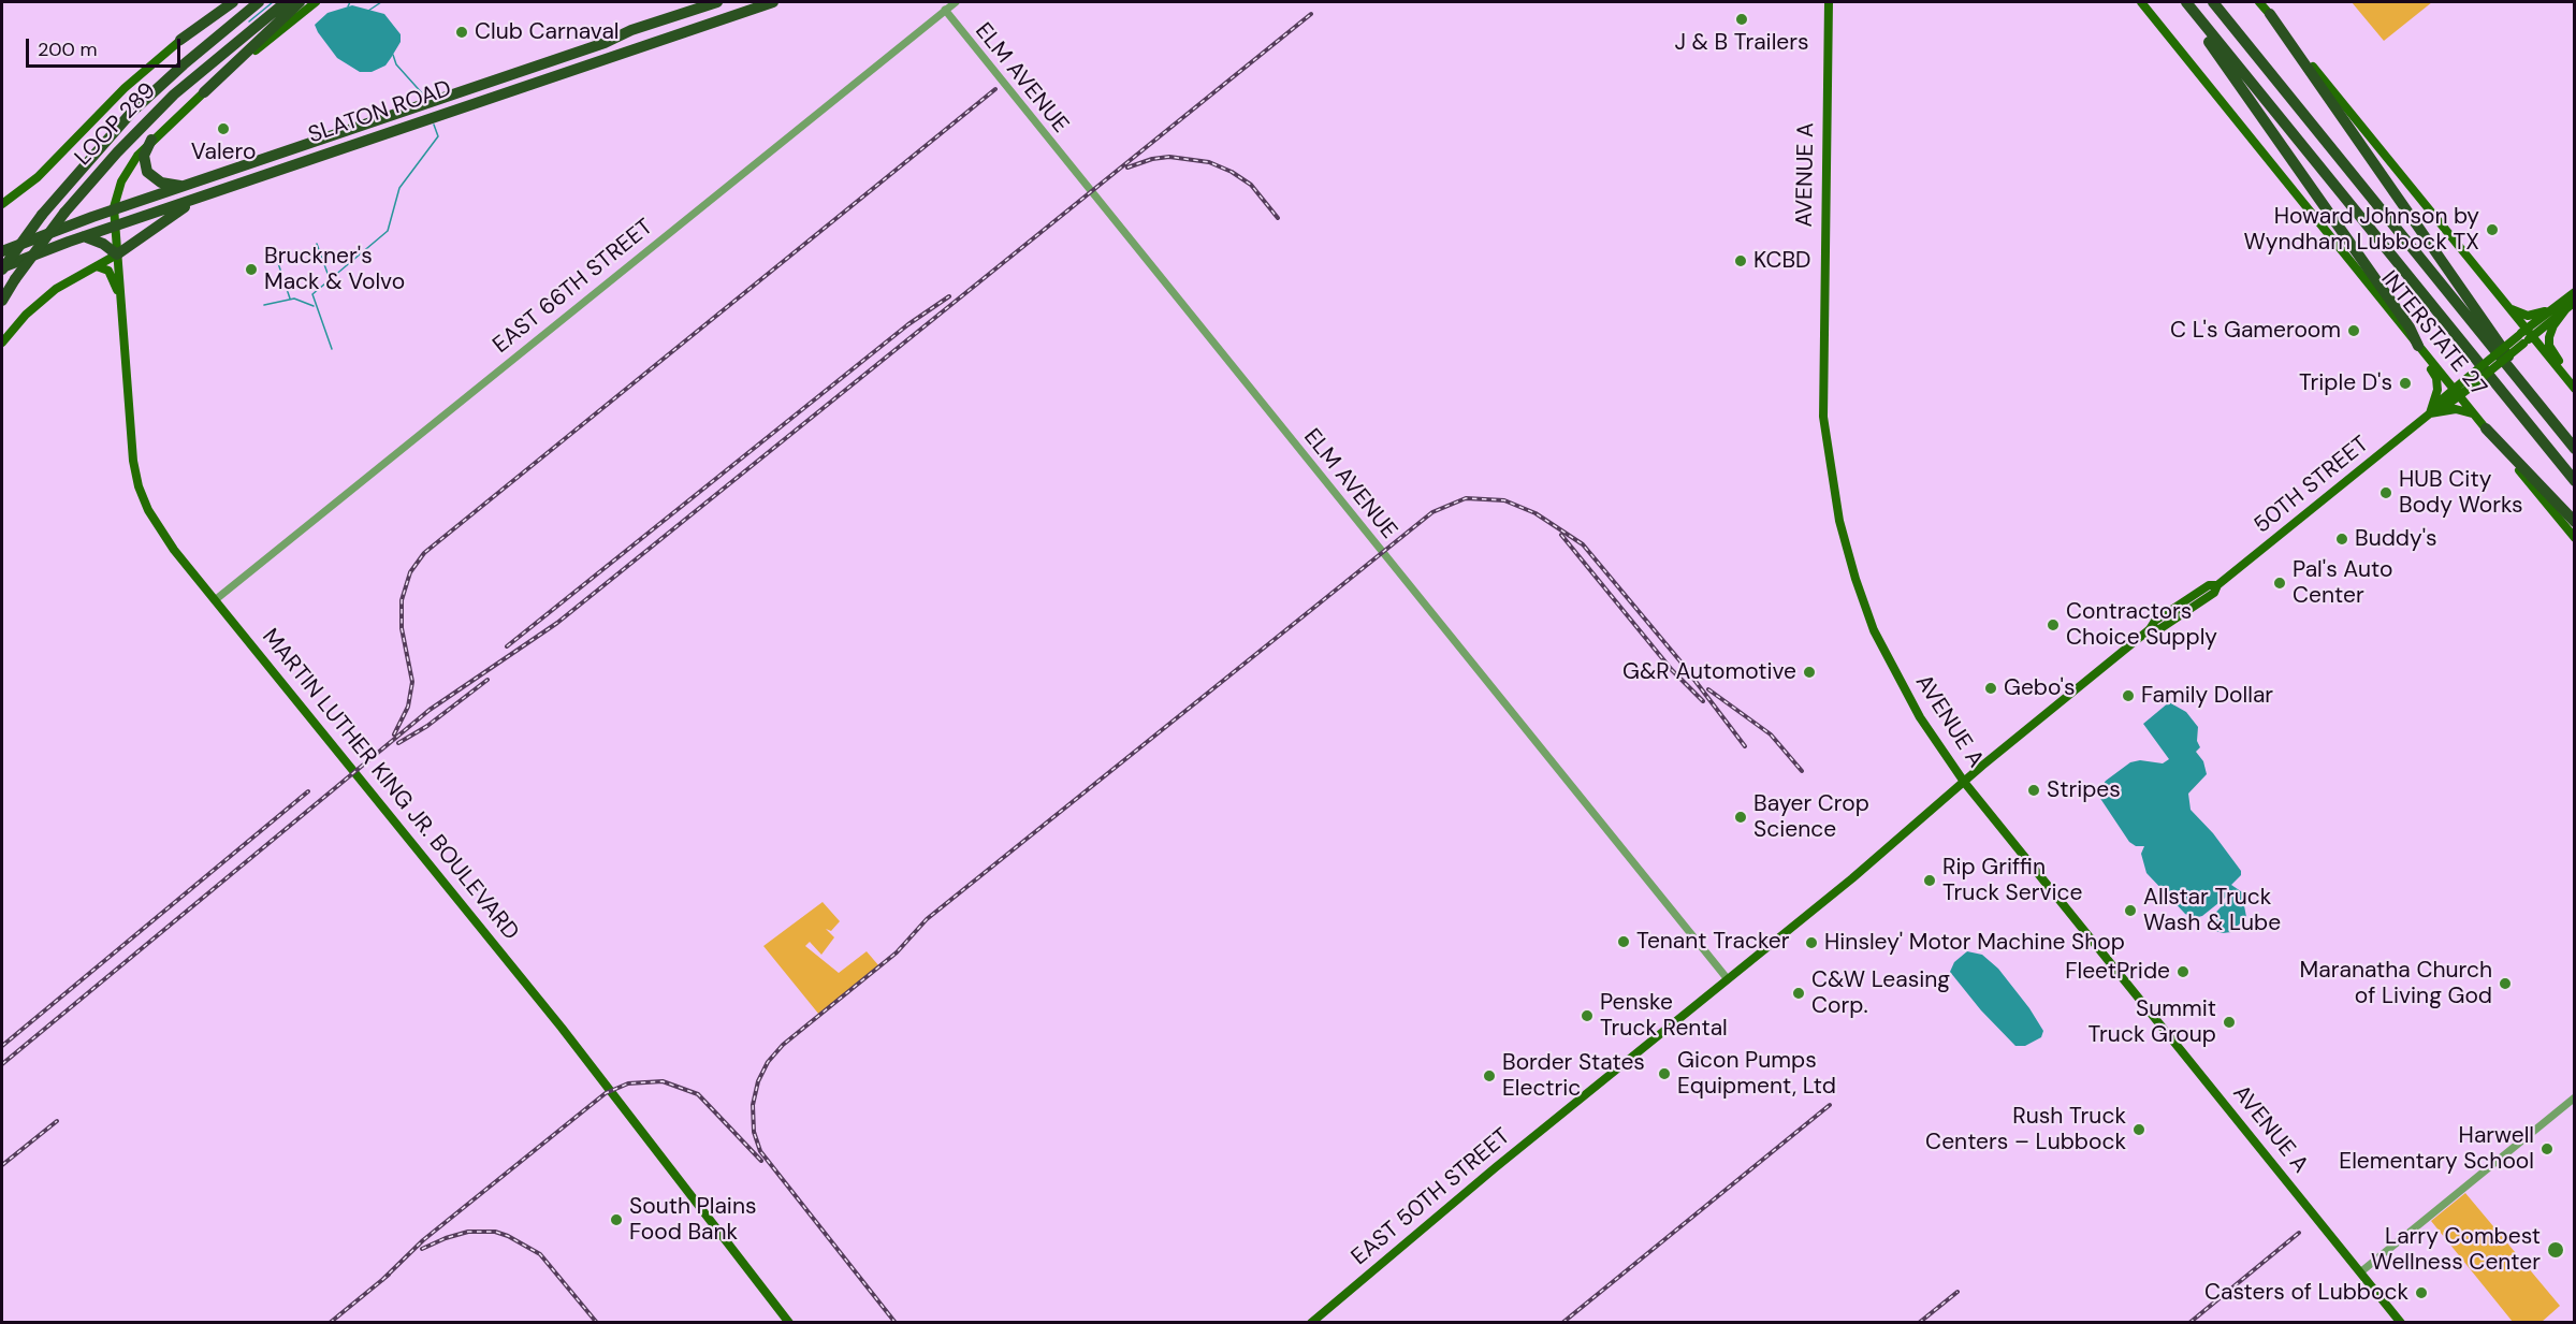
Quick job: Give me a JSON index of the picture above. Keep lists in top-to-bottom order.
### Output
{
  "streets": {
    "highway": ["SLATON ROAD", "LOOP 289"],
    "main road": [
      "AVENUE A",
      "INTERSTATE 27",
      "50TH STREET",
      "MARTIN LUTHER KING JR. BOULEVARD",
      "EAST 50TH STREET"
    ],
    "street": ["ELM AVENUE", "EAST 66TH STREET"]
  },
  "crossings": [
    ["ELM AVENUE", "EAST 66TH STREET"],
    ["ELM AVENUE", "EAST 50TH STREET"],
    ["SLATON ROAD", "LOOP 289"],
    ["SLATON ROAD", "MARTIN LUTHER KING JR. BOULEVARD"],
    ["AVENUE A", "50TH STREET"],
    ["AVENUE A", "EAST 50TH STREET"],
    ["EAST 66TH STREET", "MARTIN LUTHER KING JR. BOULEVARD"],
    ["INTERSTATE 27", "50TH STREET"],
    ["50TH STREET", "EAST 50TH STREET"]
  ],
  "places": [
    "J & B Trailers",
    "Club Carnaval",
    "Valero",
    "Howard Johnson by Wyndham Lubbock TX",
    "KCBD",
    "Bruckner's Mack & Volvo",
    "C L's Gameroom",
    "Triple D's",
    "HUB City Body Works",
    "Buddy's",
    "Pal's Auto Center",
    "Contractors Choice Supply",
    "G&R Automotive",
    "Gebo's",
    "Family Dollar",
    "Stripes",
    "Bayer Crop Science",
    "Rip Griffin Truck Service",
    "Allstar Truck Wash & Lube",
    "Tenant Tracker",
    "Hinsley' Motor Machine Shop",
    "FleetPride",
    "Maranatha Church of Living God",
    "C&W Leasing Corp.",
    "Penske Truck Rental",
    "Summit Truck Group",
    "Gicon Pumps Equipment, Ltd",
    "Border States Electric",
    "Rush Truck Centers – Lubbock",
    "Harwell Elementary School",
    "South Plains Food Bank",
    "Larry Combest Wellness Center",
    "Casters of Lubbock"
  ],
  "scale_bar": "200 m"
}
